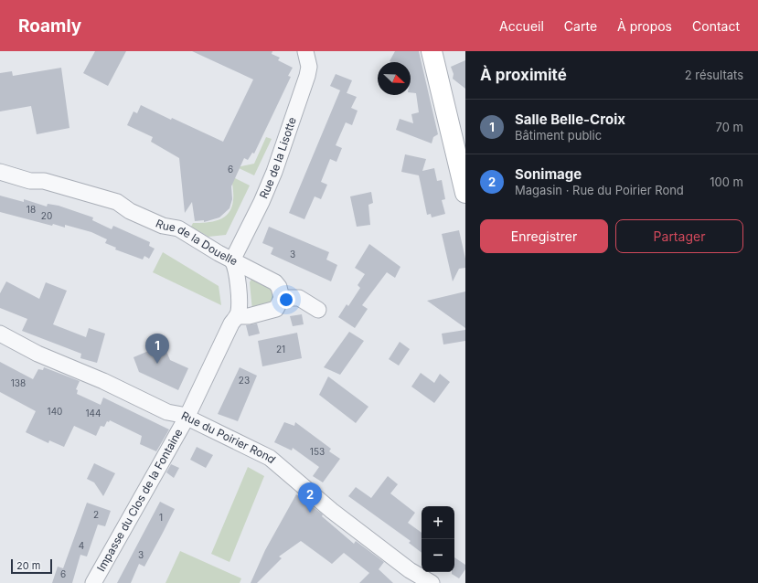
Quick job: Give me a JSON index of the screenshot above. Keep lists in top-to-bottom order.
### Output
{
  "streets": {
    "street": [
      "Rue de la Lisotte",
      "Rue de la Douelle",
      "Rue du Poirier Rond",
      "Impasse du Clos de la Fontaine"
    ]
  },
  "crossings": [
    ["Rue de la Lisotte", "Rue de la Douelle"],
    ["Rue de la Douelle", "Rue du Poirier Rond"],
    ["Rue de la Douelle", "Impasse du Clos de la Fontaine"],
    ["Rue du Poirier Rond", "Impasse du Clos de la Fontaine"]
  ],
  "house_numbers": [
    "6",
    "18",
    "20",
    "3",
    "21",
    "23",
    "138",
    "140",
    "144",
    "153",
    "2",
    "1",
    "4",
    "3",
    "6"
  ],
  "scale_bar": "20 m",
  "north": "bottom right",
  "page": {
    "header": "Roamly",
    "nav": [
      "Accueil",
      "Carte",
      "À propos",
      "Contact"
    ],
    "heading": ["À proximité", "2 résultats"],
    "list": [
      {
        "mark": "1",
        "name": "Salle Belle-Croix",
        "note": "Bâtiment public",
        "value": "70 m"
      },
      {
        "mark": "2",
        "name": "Sonimage",
        "note": "Magasin · Rue du Poirier Rond",
        "value": "100 m"
      }
    ],
    "buttons": ["Enregistrer", "Partager"],
    "pins": ["1", "2"],
    "map_buttons": ["+", "−"],
    "scale": "20 m"
  }
}
